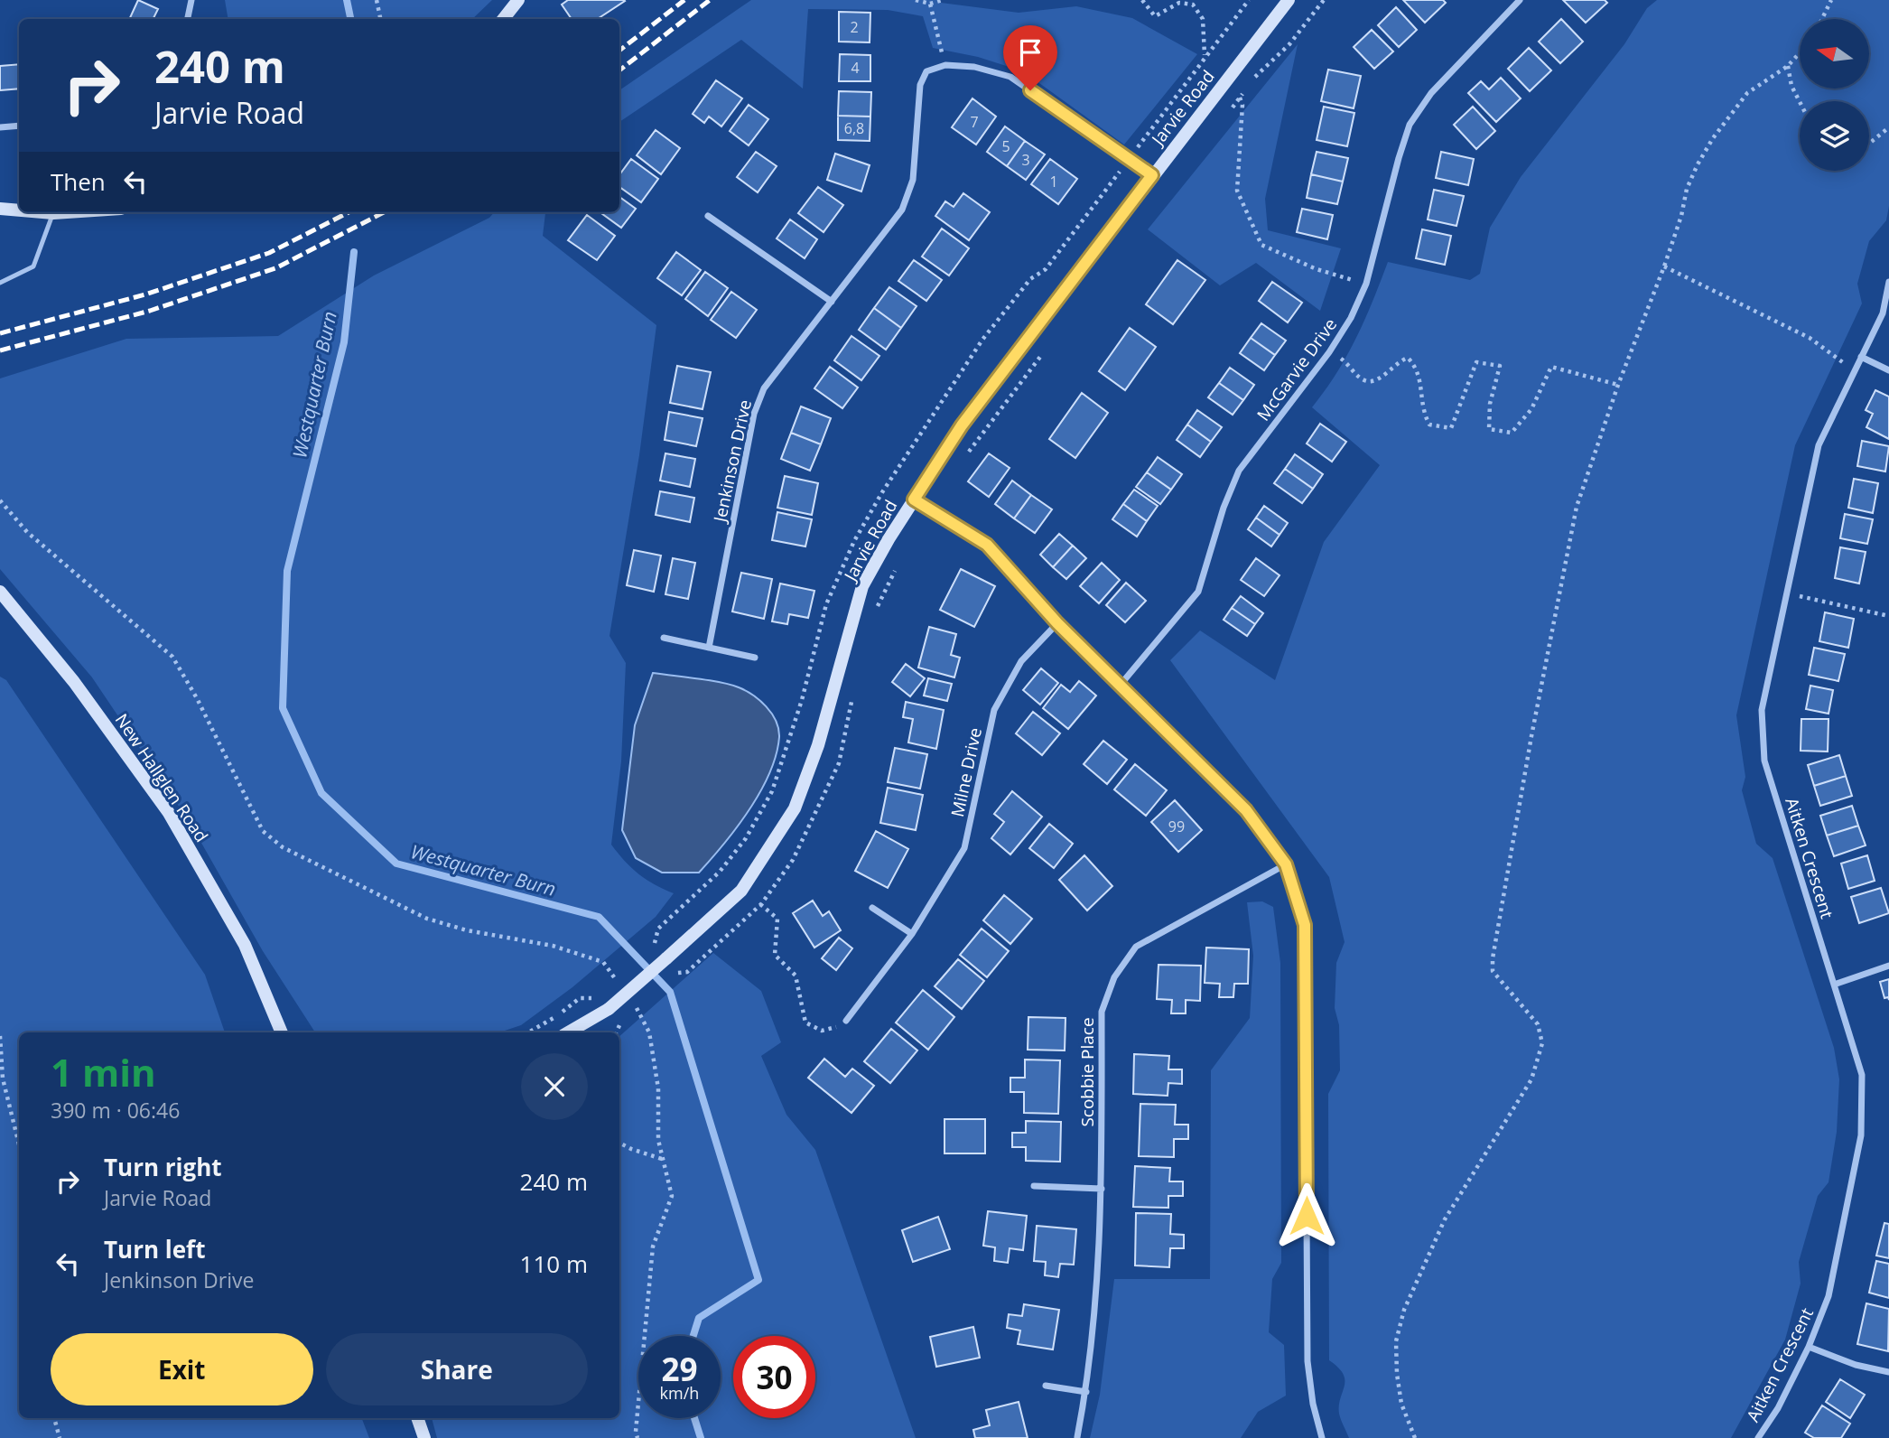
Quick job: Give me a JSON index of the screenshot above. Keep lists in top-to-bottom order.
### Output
{
  "streets": {
    "street": [
      "Jarvie Road",
      "McGarvie Drive",
      "Jenkinson Drive",
      "Milne Drive",
      "New Hallglen Road",
      "Aitken Crescent",
      "Scobbie Place"
    ]
  },
  "water": ["Westquarter Burn"],
  "house_numbers": [
    "2",
    "4",
    "7",
    "6,8",
    "5",
    "3",
    "1",
    "99"
  ],
  "north": "left",
  "page": {
    "turn": ["240 m", "Jarvie Road"],
    "then": "Then",
    "heading": ["1 min", "390 m · 06:46"],
    "list": [
      {
        "name": "Turn right",
        "note": "Jarvie Road",
        "value": "240 m"
      },
      {
        "name": "Turn left",
        "note": "Jenkinson Drive",
        "value": "110 m"
      }
    ],
    "buttons": ["Exit", "Share"],
    "speed": "29 km/h",
    "limit": "30"
  }
}
